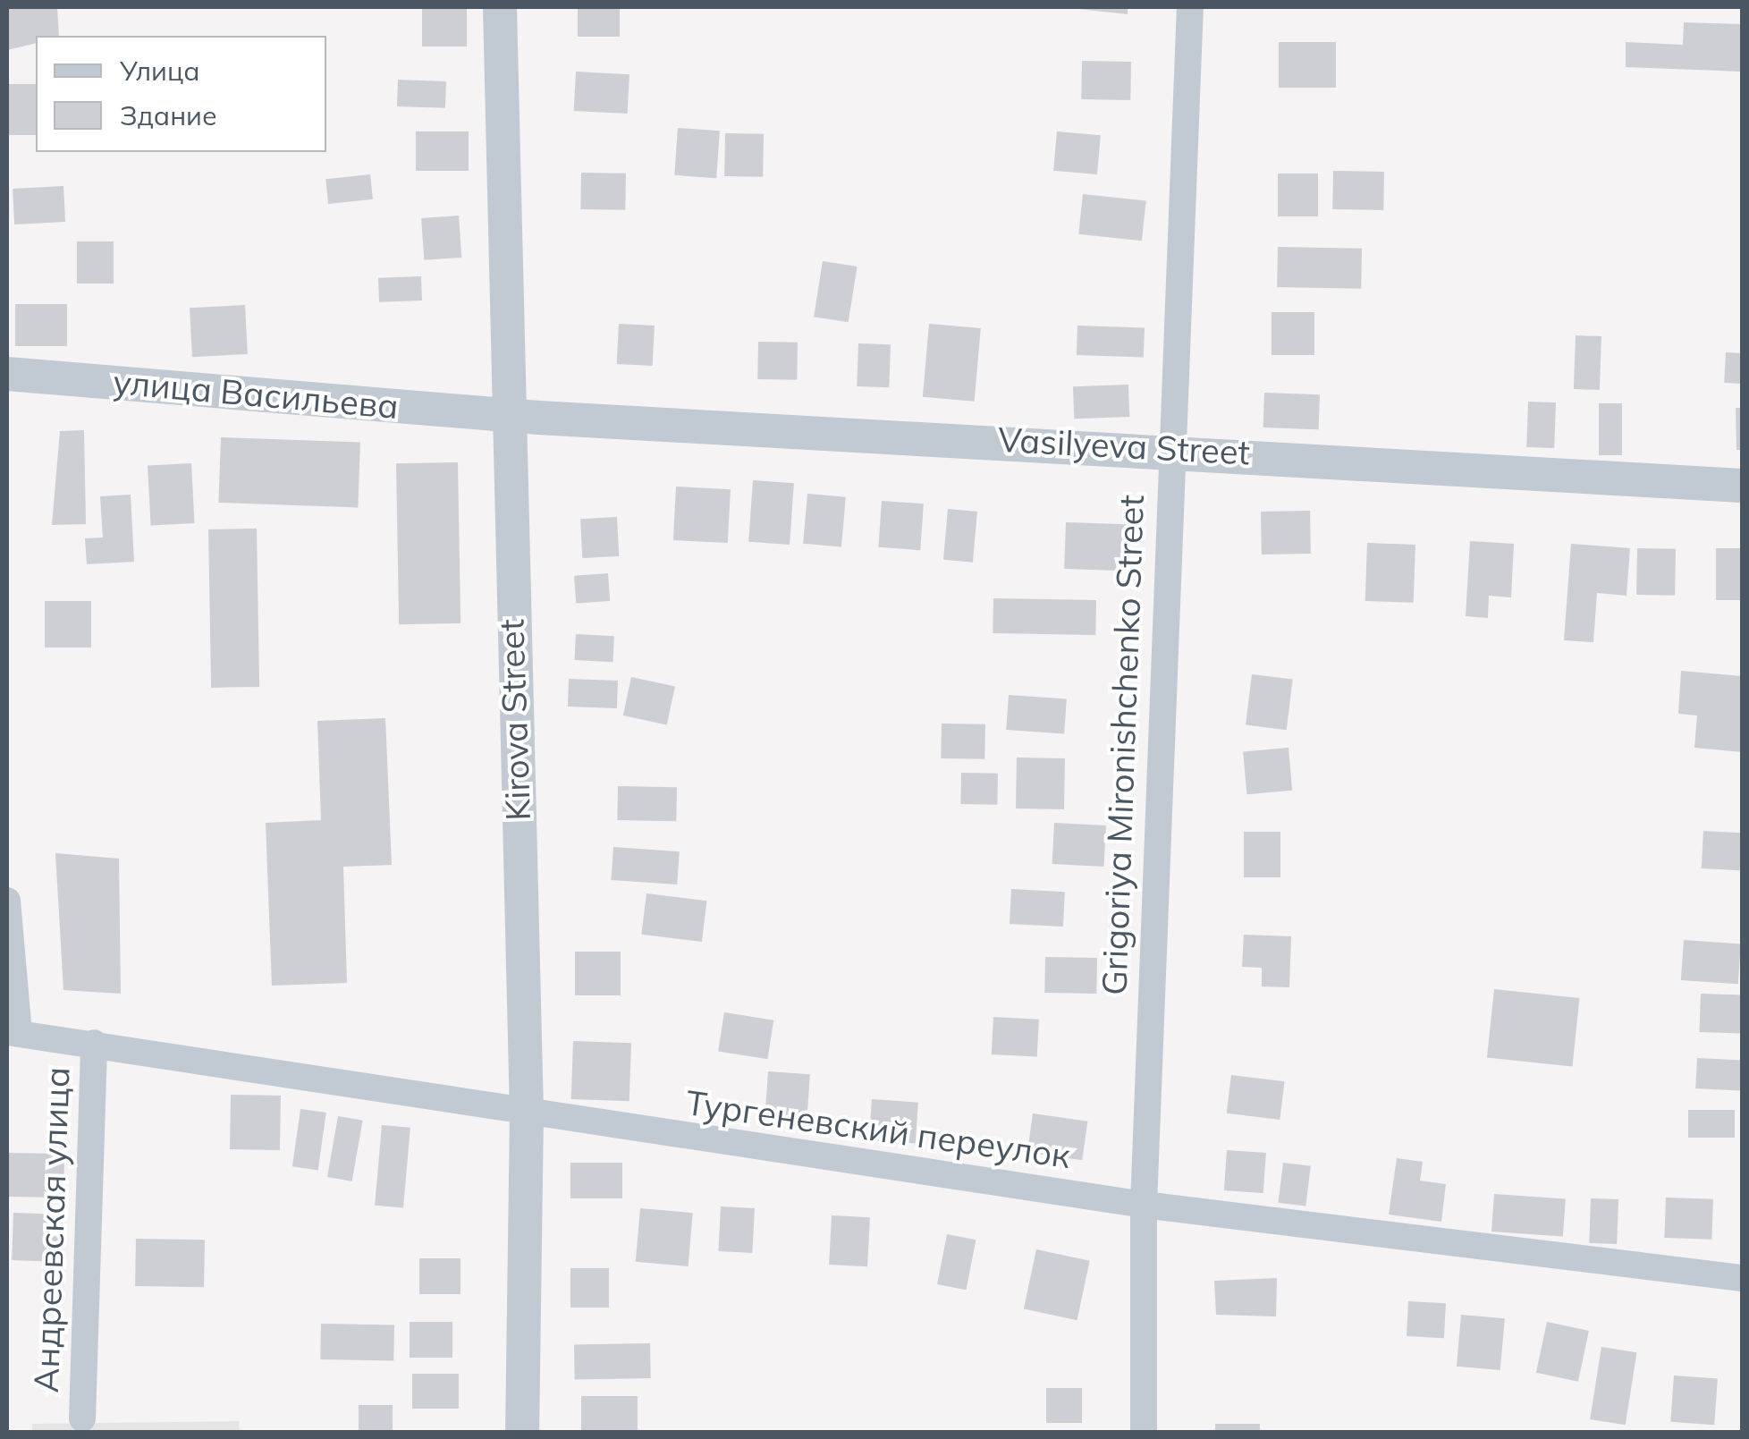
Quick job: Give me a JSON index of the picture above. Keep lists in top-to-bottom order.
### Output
{
  "streets": {
    "street": [
      "улица Васильева",
      "Vasilyeva Street",
      "Kirova Street",
      "Grigoriya Mironishchenko Street",
      "Тургеневский переулок",
      "Андреевская улица"
    ]
  },
  "crossings": [
    ["улица Васильева", "Vasilyeva Street"],
    ["улица Васильева", "Kirova Street"],
    ["Vasilyeva Street", "Kirova Street"],
    ["Vasilyeva Street", "Grigoriya Mironishchenko Street"],
    ["Kirova Street", "Тургеневский переулок"],
    ["Grigoriya Mironishchenko Street", "Тургеневский переулок"],
    ["Тургеневский переулок", "Андреевская улица"]
  ],
  "legend": ["Улица", "Здание"]
}
